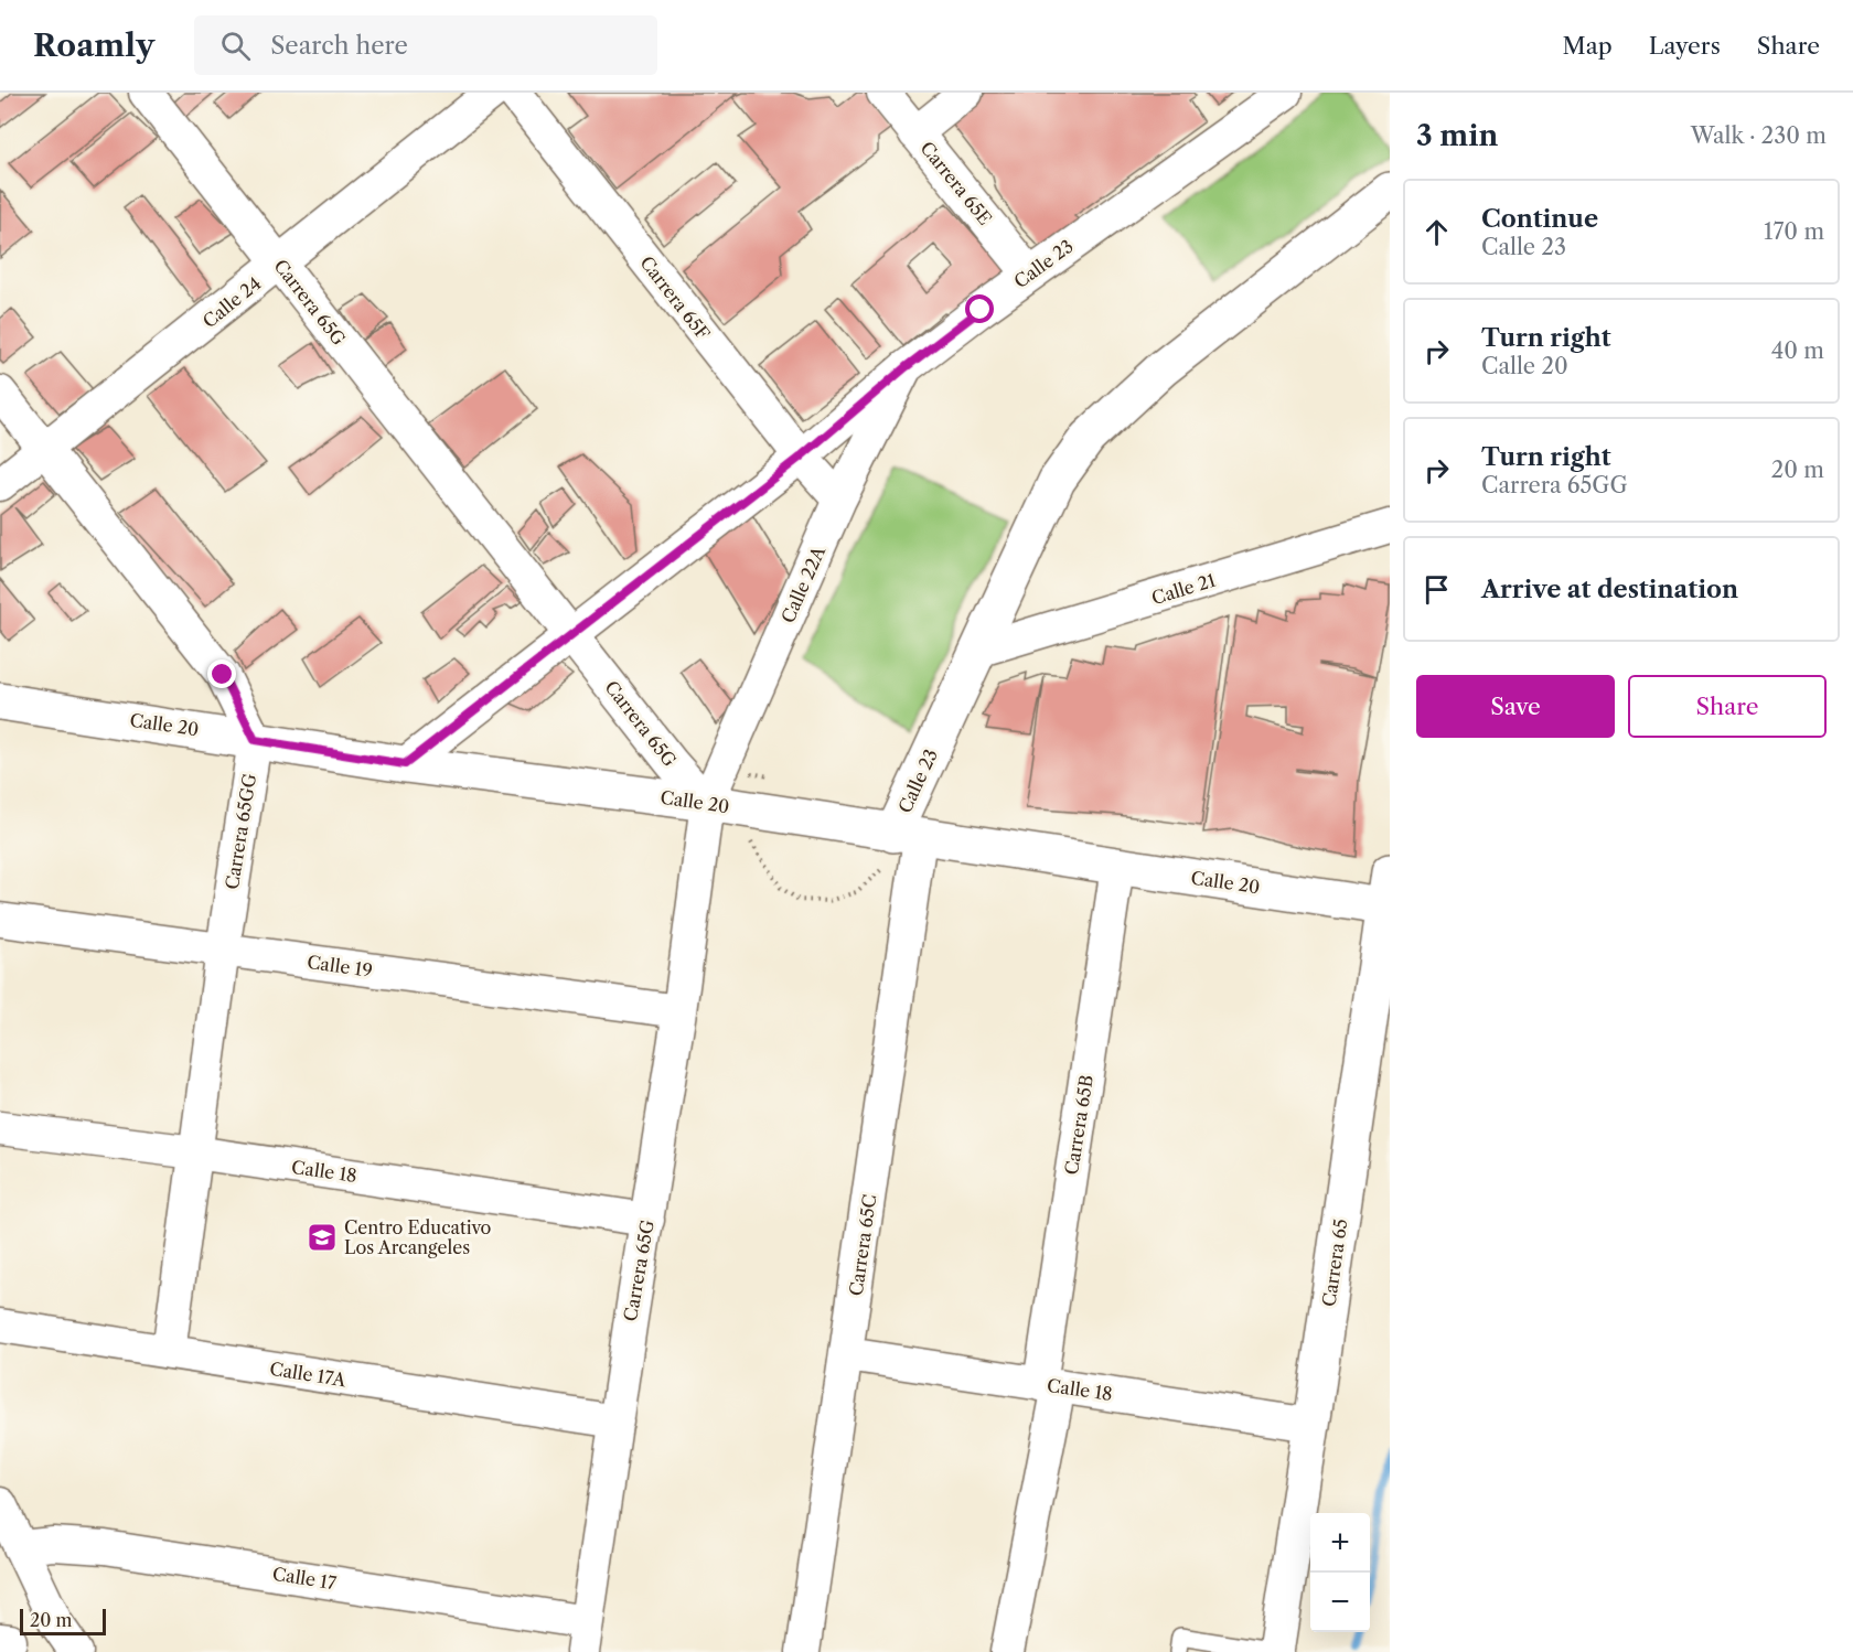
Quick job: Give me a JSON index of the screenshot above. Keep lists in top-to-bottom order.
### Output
{
  "streets": {
    "street": [
      "Carrera 65E",
      "Calle 23",
      "Carrera 65F",
      "Calle 24",
      "Carrera 65G",
      "Calle 22A",
      "Calle 21",
      "Calle 20",
      "Carrera 65GG",
      "Calle 19",
      "Carrera 65B",
      "Calle 18",
      "Carrera 65C",
      "Carrera 65",
      "Calle 17A",
      "Calle 17"
    ]
  },
  "crossings": [
    ["Carrera 65E", "Calle 23"],
    ["Calle 23", "Carrera 65F"],
    ["Calle 23", "Carrera 65G"],
    ["Calle 23", "Calle 22A"],
    ["Calle 23", "Calle 21"],
    ["Calle 23", "Calle 20"],
    ["Calle 23", "Carrera 65C"],
    ["Carrera 65F", "Calle 22A"],
    ["Calle 24", "Carrera 65G"],
    ["Carrera 65G", "Calle 22A"],
    ["Carrera 65G", "Calle 20"],
    ["Carrera 65G", "Calle 19"],
    ["Carrera 65G", "Calle 18"],
    ["Carrera 65G", "Calle 17A"],
    ["Carrera 65G", "Calle 17"],
    ["Calle 22A", "Calle 20"],
    ["Calle 20", "Carrera 65GG"],
    ["Calle 20", "Carrera 65B"],
    ["Calle 20", "Carrera 65C"],
    ["Calle 20", "Carrera 65"],
    ["Carrera 65GG", "Calle 19"],
    ["Carrera 65GG", "Calle 18"],
    ["Carrera 65GG", "Calle 17A"],
    ["Carrera 65B", "Calle 18"],
    ["Calle 18", "Carrera 65C"],
    ["Calle 18", "Carrera 65"]
  ],
  "places": {
    "school or university": ["Centro Educativo Los Arcangeles"]
  },
  "scale_bar": "20 m",
  "page": {
    "header": "Roamly",
    "search": "Search here",
    "nav": ["Map", "Layers", "Share"],
    "heading": ["3 min", "Walk · 230 m"],
    "list": [
      ["Continue", "Calle 23", "170 m"],
      ["Turn right", "Calle 20", "40 m"],
      ["Turn right", "Carrera 65GG", "20 m"],
      "Arrive at destination"
    ],
    "buttons": ["Save", "Share"],
    "map_buttons": ["+", "−"],
    "scale": "20 m"
  }
}
